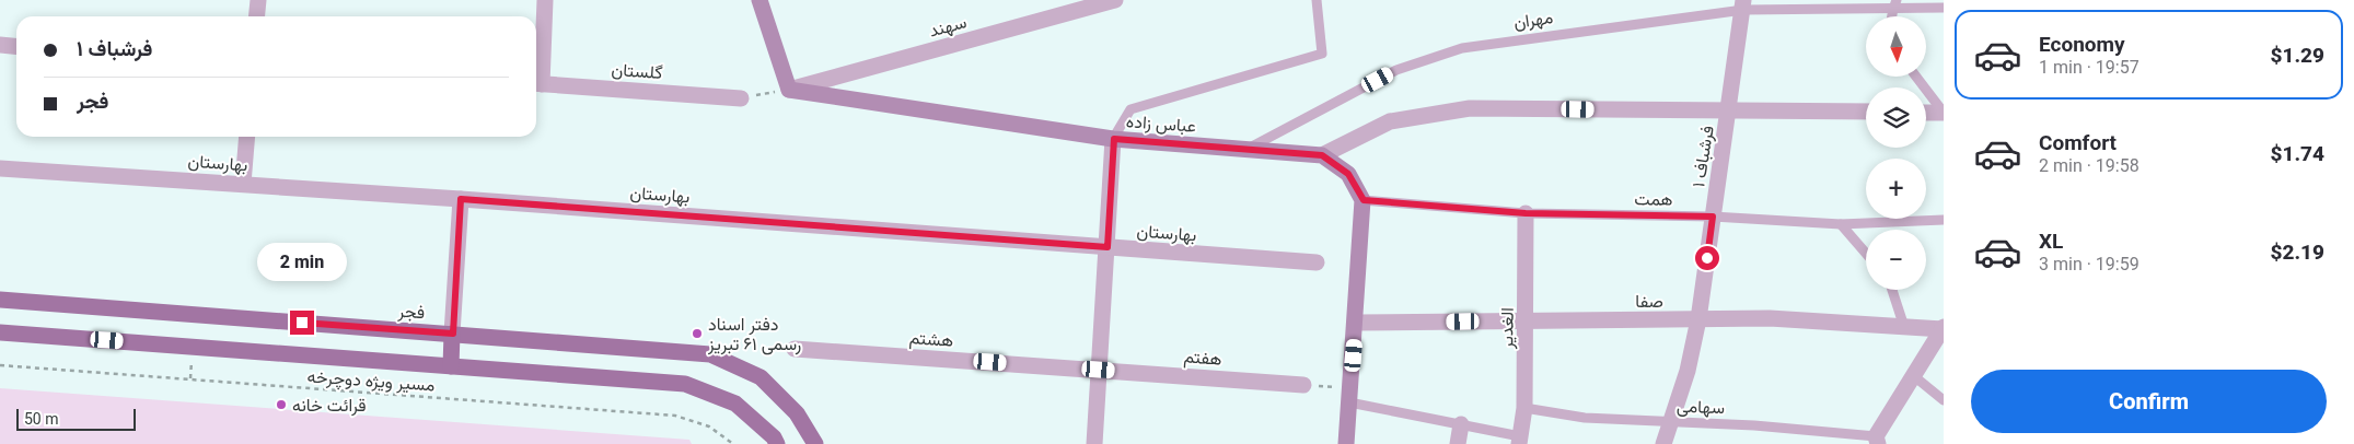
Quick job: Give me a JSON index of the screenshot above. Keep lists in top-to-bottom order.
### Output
{
  "streets": {
    "main road": ["عباس زاده", "فجر"],
    "street": [
      "سهند",
      "گلستان",
      "فرشباف ۱",
      "بهارستان",
      "صفا",
      "الغدیر",
      "هشتم",
      "هفتم"
    ],
    "lane": ["مهران", "همت", "سهامی"],
    "path": ["مسیر ویژه دوچرخه"]
  },
  "crossings": [
    ["مهران", "عباس زاده"],
    ["مهران", "فرشباف ۱"],
    ["سهند", "عباس زاده"],
    ["فرشباف ۱", "همت"],
    ["فرشباف ۱", "صفا"],
    ["فرشباف ۱", "سهامی"],
    ["همت", "الغدیر"],
    ["صفا", "الغدیر"],
    ["الغدیر", "سهامی"],
    ["هشتم", "هفتم"]
  ],
  "places": ["دفتر اسناد رسمی ۶۱ تبریز", "قرائت خانه"],
  "scale_bar": "50 m",
  "north": "bottom",
  "page": {
    "list": [
      {
        "name": "Economy",
        "note": "1 min · 19:57",
        "value": "$1.29"
      },
      {
        "name": "Comfort",
        "note": "2 min · 19:58",
        "value": "$1.74"
      },
      {
        "name": "XL",
        "note": "3 min · 19:59",
        "value": "$2.19"
      }
    ],
    "map_buttons": ["+", "−"],
    "banner": ["فرشباف ۱", "فجر"],
    "bubble": "2 min",
    "buttons": "Confirm",
    "scale": "50 m"
  }
}
